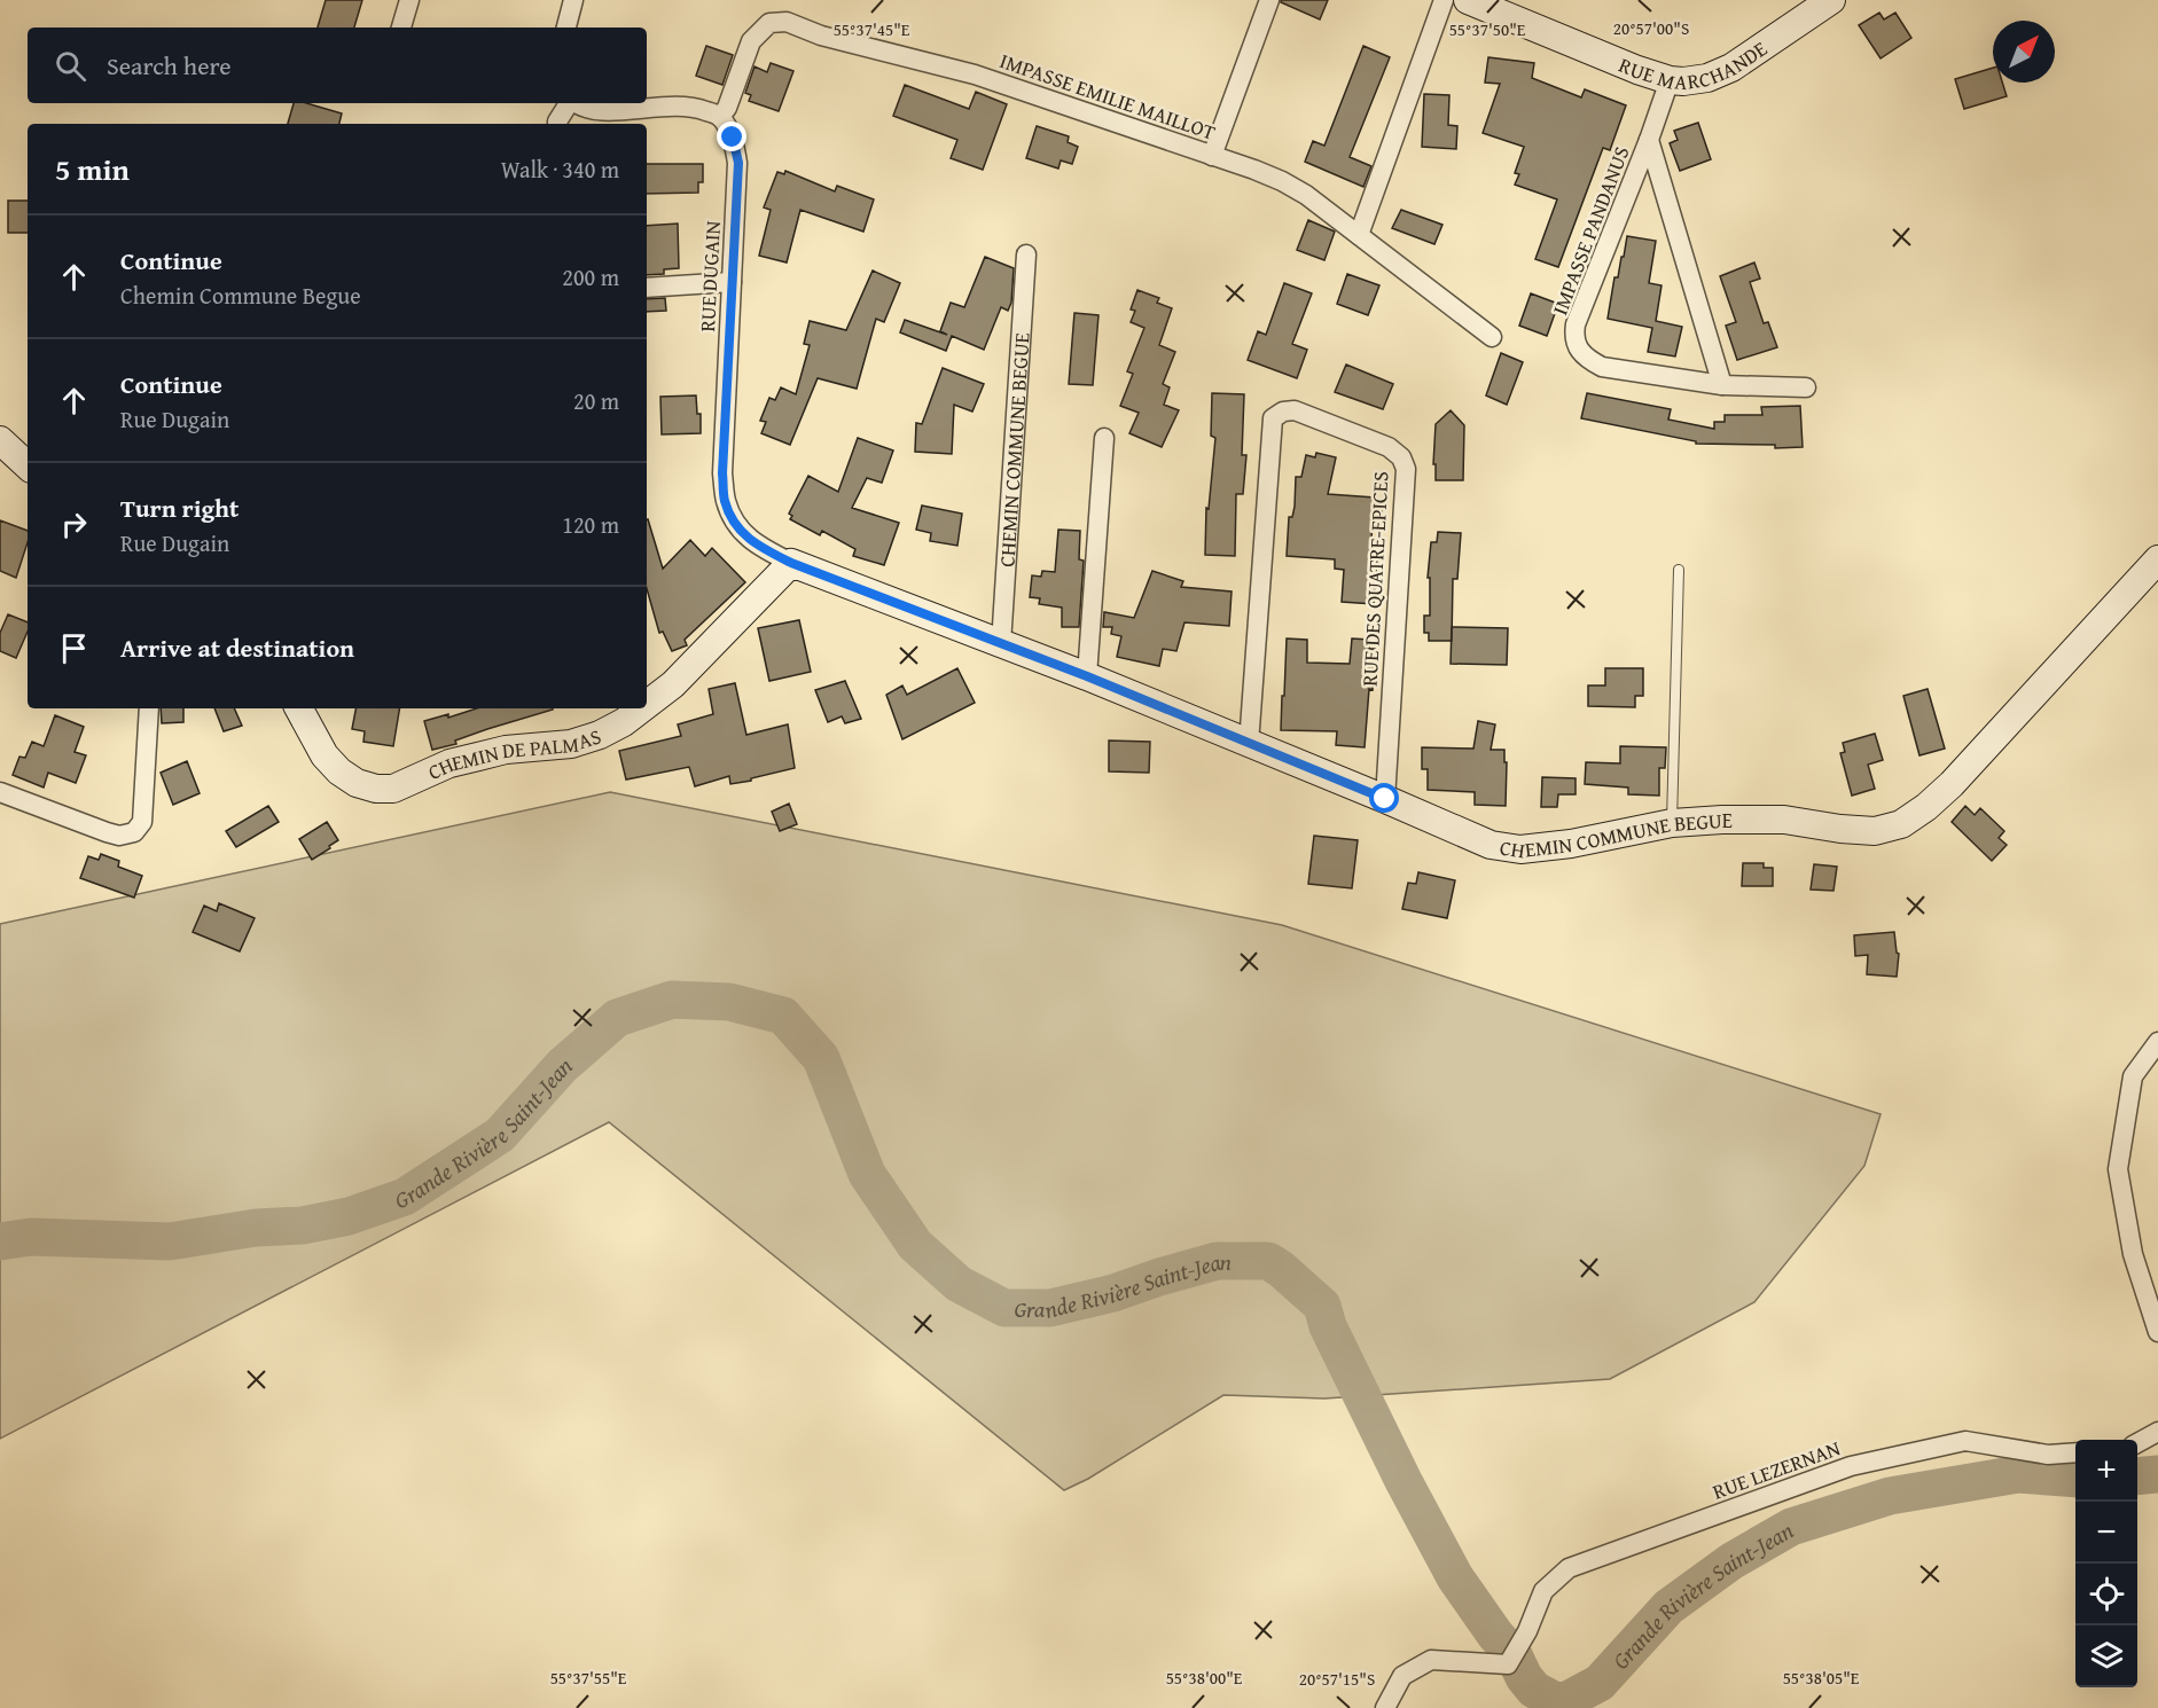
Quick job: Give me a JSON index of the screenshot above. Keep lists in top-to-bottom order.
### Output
{
  "streets": {
    "street": [
      "RUE MARCHANDE",
      "IMPASSE EMILIE MAILLOT",
      "IMPASSE PANDANUS",
      "RUE DUGAIN",
      "CHEMIN COMMUNE BEGUE",
      "RUE DES QUATRE-EPICES",
      "CHEMIN DE PALMAS",
      "RUE LEZERNAN"
    ]
  },
  "crossings": [
    ["RUE MARCHANDE", "IMPASSE PANDANUS"],
    ["IMPASSE EMILIE MAILLOT", "RUE DUGAIN"],
    ["RUE DUGAIN", "CHEMIN COMMUNE BEGUE"],
    ["RUE DUGAIN", "CHEMIN DE PALMAS"],
    ["CHEMIN COMMUNE BEGUE", "RUE DES QUATRE-EPICES"],
    ["CHEMIN COMMUNE BEGUE", "CHEMIN DE PALMAS"]
  ],
  "water": ["Grande Rivière Saint-Jean"],
  "north": "top right",
  "page": {
    "search": "Search here",
    "heading": ["5 min", "Walk · 340 m"],
    "list": [
      ["Continue", "Chemin Commune Begue", "200 m"],
      ["Continue", "Rue Dugain", "20 m"],
      ["Turn right", "Rue Dugain", "120 m"],
      "Arrive at destination"
    ],
    "map_buttons": ["+", "−"]
  },
  "coordinates": [
    "20°57'00\"S",
    "55°37'45\"E",
    "55°37'50\"E",
    "55°37'55\"E",
    "55°38'00\"E",
    "55°38'05\"E",
    "20°57'15\"S"
  ]
}
